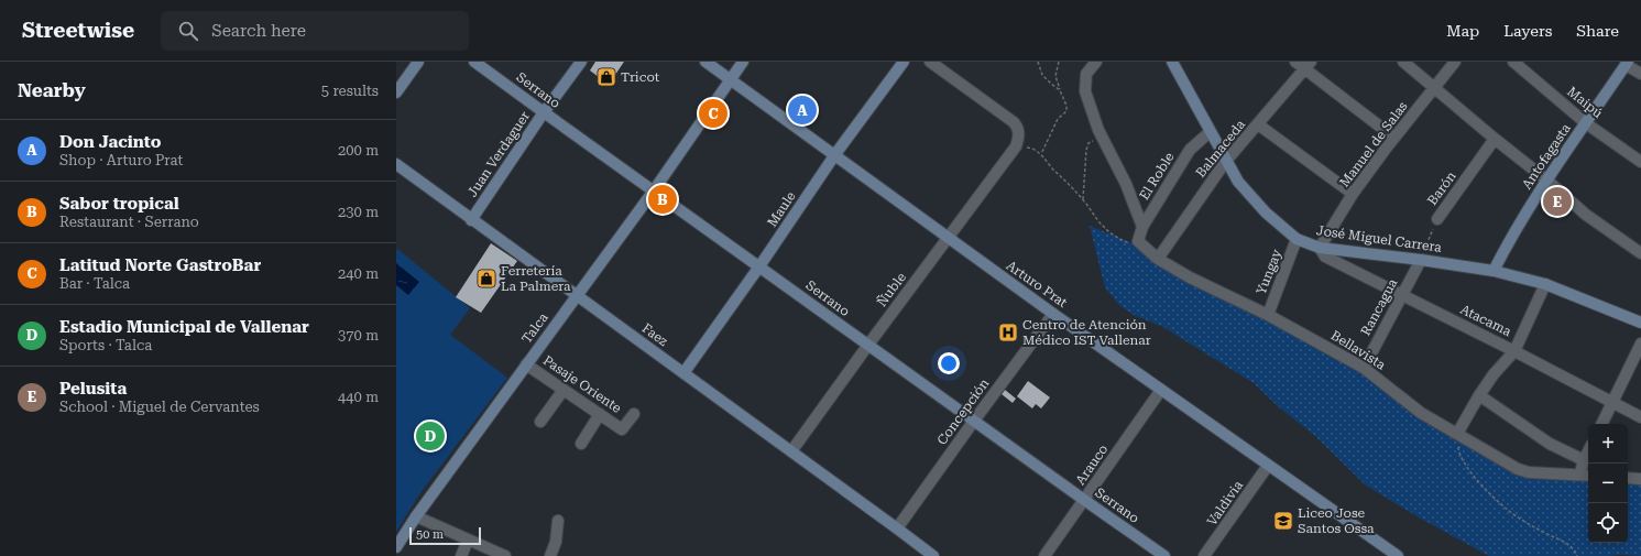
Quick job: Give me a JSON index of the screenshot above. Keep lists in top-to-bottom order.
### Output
{
  "streets": {
    "main road": [
      "Serrano",
      "Juan Verdaguer",
      "Antofagasta",
      "Maule",
      "José Miguel Carrera",
      "Arturo Prat",
      "Talca",
      "Faez"
    ],
    "street": [
      "Maipú",
      "Manuel de Salas",
      "Balmaceda",
      "El Roble",
      "Barón",
      "Yungay",
      "Ñuble",
      "Rancagua",
      "Atacama",
      "Bellavista",
      "Pasaje Oriente",
      "Concepción",
      "Arauco",
      "Valdivia"
    ]
  },
  "crossings": [
    ["Serrano", "Juan Verdaguer"],
    ["Serrano", "Maule"],
    ["Serrano", "Ñuble"],
    ["Serrano", "Talca"],
    ["Serrano", "Concepción"],
    ["Serrano", "Arauco"],
    ["Maipú", "Antofagasta"],
    ["Manuel de Salas", "José Miguel Carrera"],
    ["Manuel de Salas", "Atacama"],
    ["Balmaceda", "José Miguel Carrera"],
    ["Balmaceda", "Bellavista"],
    ["Juan Verdaguer", "Faez"],
    ["Antofagasta", "José Miguel Carrera"],
    ["El Roble", "José Miguel Carrera"],
    ["El Roble", "Bellavista"],
    ["Barón", "José Miguel Carrera"],
    ["Barón", "Rancagua"],
    ["Maule", "Arturo Prat"],
    ["Maule", "Faez"],
    ["José Miguel Carrera", "Yungay"],
    ["José Miguel Carrera", "Rancagua"],
    ["José Miguel Carrera", "Atacama"],
    ["Yungay", "Bellavista"],
    ["Arturo Prat", "Ñuble"],
    ["Arturo Prat", "Talca"],
    ["Arturo Prat", "Concepción"],
    ["Arturo Prat", "Arauco"],
    ["Arturo Prat", "Valdivia"],
    ["Ñuble", "Faez"],
    ["Rancagua", "Atacama"],
    ["Rancagua", "Bellavista"],
    ["Talca", "Faez"],
    ["Talca", "Pasaje Oriente"],
    ["Faez", "Concepción"]
  ],
  "places": {
    "shop": ["Tricot", "Ferretería La Palmera"],
    "hospital": ["Centro de Atención Médico IST Vallenar"],
    "school or university": ["Liceo Jose Santos Ossa"]
  },
  "scale_bar": "50 m",
  "page": {
    "header": "Streetwise",
    "search": "Search here",
    "nav": ["Map", "Layers", "Share"],
    "heading": ["Nearby", "5 results"],
    "pins": [
      "A",
      "C",
      "B",
      "E",
      "D"
    ],
    "list": [
      {
        "mark": "A",
        "name": "Don Jacinto",
        "note": "Shop · Arturo Prat",
        "value": "200 m"
      },
      {
        "mark": "B",
        "name": "Sabor tropical",
        "note": "Restaurant · Serrano",
        "value": "230 m"
      },
      {
        "mark": "C",
        "name": "Latitud Norte GastroBar",
        "note": "Bar · Talca",
        "value": "240 m"
      },
      {
        "mark": "D",
        "name": "Estadio Municipal de Vallenar",
        "note": "Sports · Talca",
        "value": "370 m"
      },
      {
        "mark": "E",
        "name": "Pelusita",
        "note": "School · Miguel de Cervantes",
        "value": "440 m"
      }
    ],
    "map_buttons": ["+", "−"],
    "scale": "50 m"
  }
}
